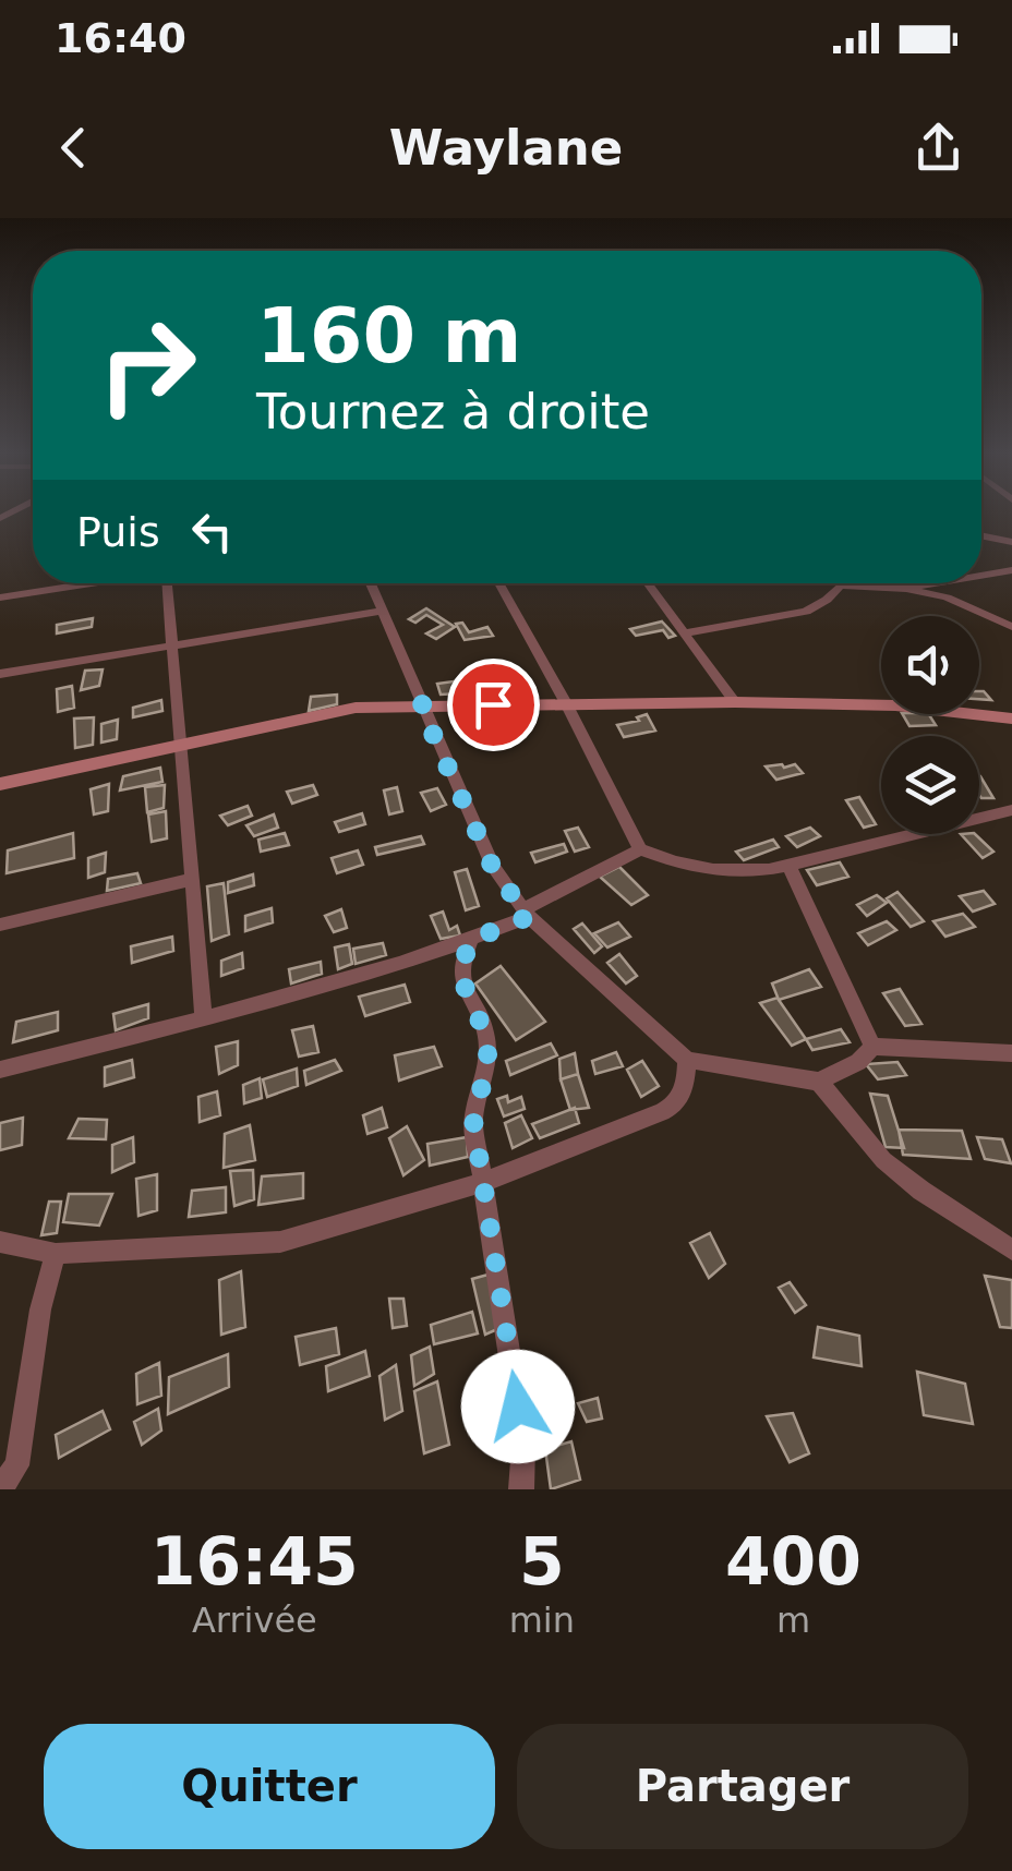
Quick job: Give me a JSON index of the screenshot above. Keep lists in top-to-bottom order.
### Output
{
  "page": {
    "status": "16:40",
    "header": "Waylane",
    "turn": ["160 m", "Tournez à droite"],
    "then": "Puis",
    "eta": [
      "16:45",
      "Arrivée",
      "5",
      "min",
      "400",
      "m"
    ],
    "buttons": ["Quitter", "Partager"]
  }
}
